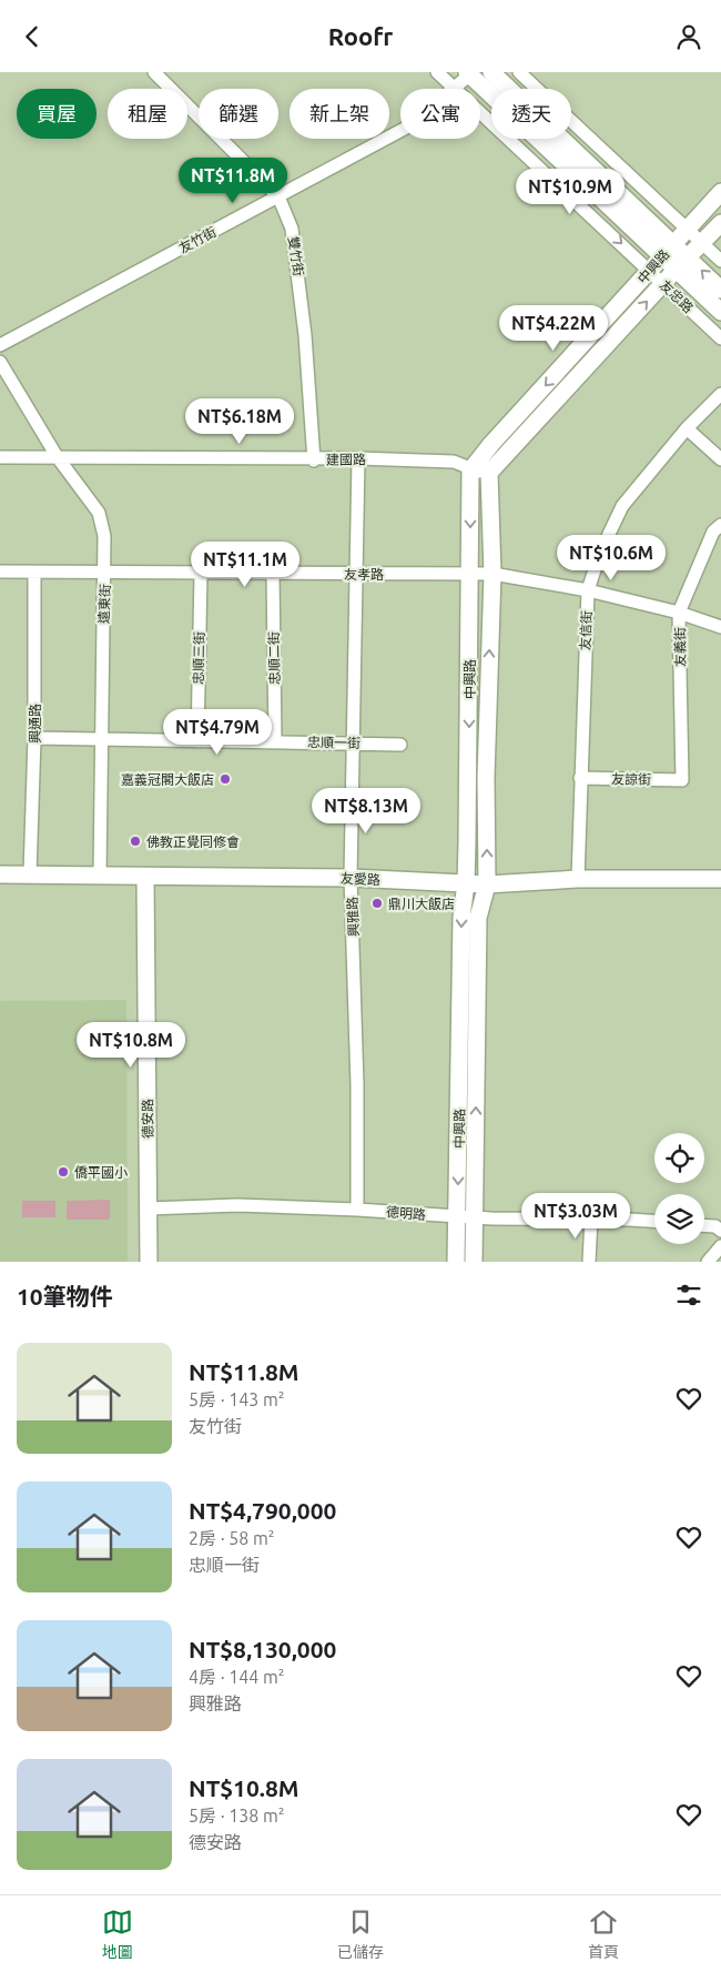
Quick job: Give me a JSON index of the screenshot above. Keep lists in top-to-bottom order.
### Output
{
  "streets": {
    "street": [
      "友竹街",
      "雙竹街",
      "中興路",
      "友忠路",
      "建國路",
      "友孝路",
      "遠東街",
      "友信街",
      "友義街",
      "忠順三街",
      "忠順二街",
      "興通路",
      "忠順一街",
      "友諒街",
      "友愛路",
      "興雅路",
      "德安路",
      "德明路"
    ]
  },
  "crossings": [
    ["友竹街", "雙竹街"],
    ["友竹街", "友忠路"],
    ["雙竹街", "建國路"],
    ["中興路", "友忠路"],
    ["中興路", "建國路"],
    ["中興路", "友孝路"],
    ["中興路", "友愛路"],
    ["中興路", "德明路"],
    ["建國路", "遠東街"],
    ["建國路", "興雅路"],
    ["友孝路", "遠東街"],
    ["友孝路", "友信街"],
    ["友孝路", "友義街"],
    ["友孝路", "忠順三街"],
    ["友孝路", "忠順二街"],
    ["友孝路", "興通路"],
    ["友孝路", "興雅路"],
    ["遠東街", "忠順一街"],
    ["遠東街", "友愛路"],
    ["友信街", "友諒街"],
    ["友信街", "友愛路"],
    ["友義街", "友諒街"],
    ["忠順三街", "忠順一街"],
    ["忠順二街", "忠順一街"],
    ["興通路", "忠順一街"],
    ["興通路", "友愛路"],
    ["忠順一街", "興雅路"],
    ["友愛路", "興雅路"],
    ["友愛路", "德安路"],
    ["興雅路", "德明路"],
    ["德安路", "德明路"]
  ],
  "places": [
    "嘉義冠閣大飯店",
    "佛教正覺同修會",
    "鼎川大飯店",
    "僑平國小"
  ],
  "page": {
    "header": "Roofr",
    "chip": [
      "買屋",
      "租屋",
      "篩選",
      "新上架",
      "公寓",
      "透天"
    ],
    "price": [
      "NT$11.8M",
      "NT$10.9M",
      "NT$4.22M",
      "NT$6.18M",
      "NT$10.6M",
      "NT$11.1M",
      "NT$4.79M",
      "NT$8.13M",
      "NT$10.8M",
      "NT$3.03M"
    ],
    "heading": "10筆物件",
    "list": [
      {
        "name": "NT$11.8M",
        "note": "5房 · 143 m² · 友竹街"
      },
      {
        "name": "NT$4,790,000",
        "note": "2房 · 58 m² · 忠順一街"
      },
      {
        "name": "NT$8,130,000",
        "note": "4房 · 144 m² · 興雅路"
      },
      {
        "name": "NT$10.8M",
        "note": "5房 · 138 m² · 德安路"
      }
    ],
    "tabs": ["地圖", "已儲存", "首頁"]
  }
}
